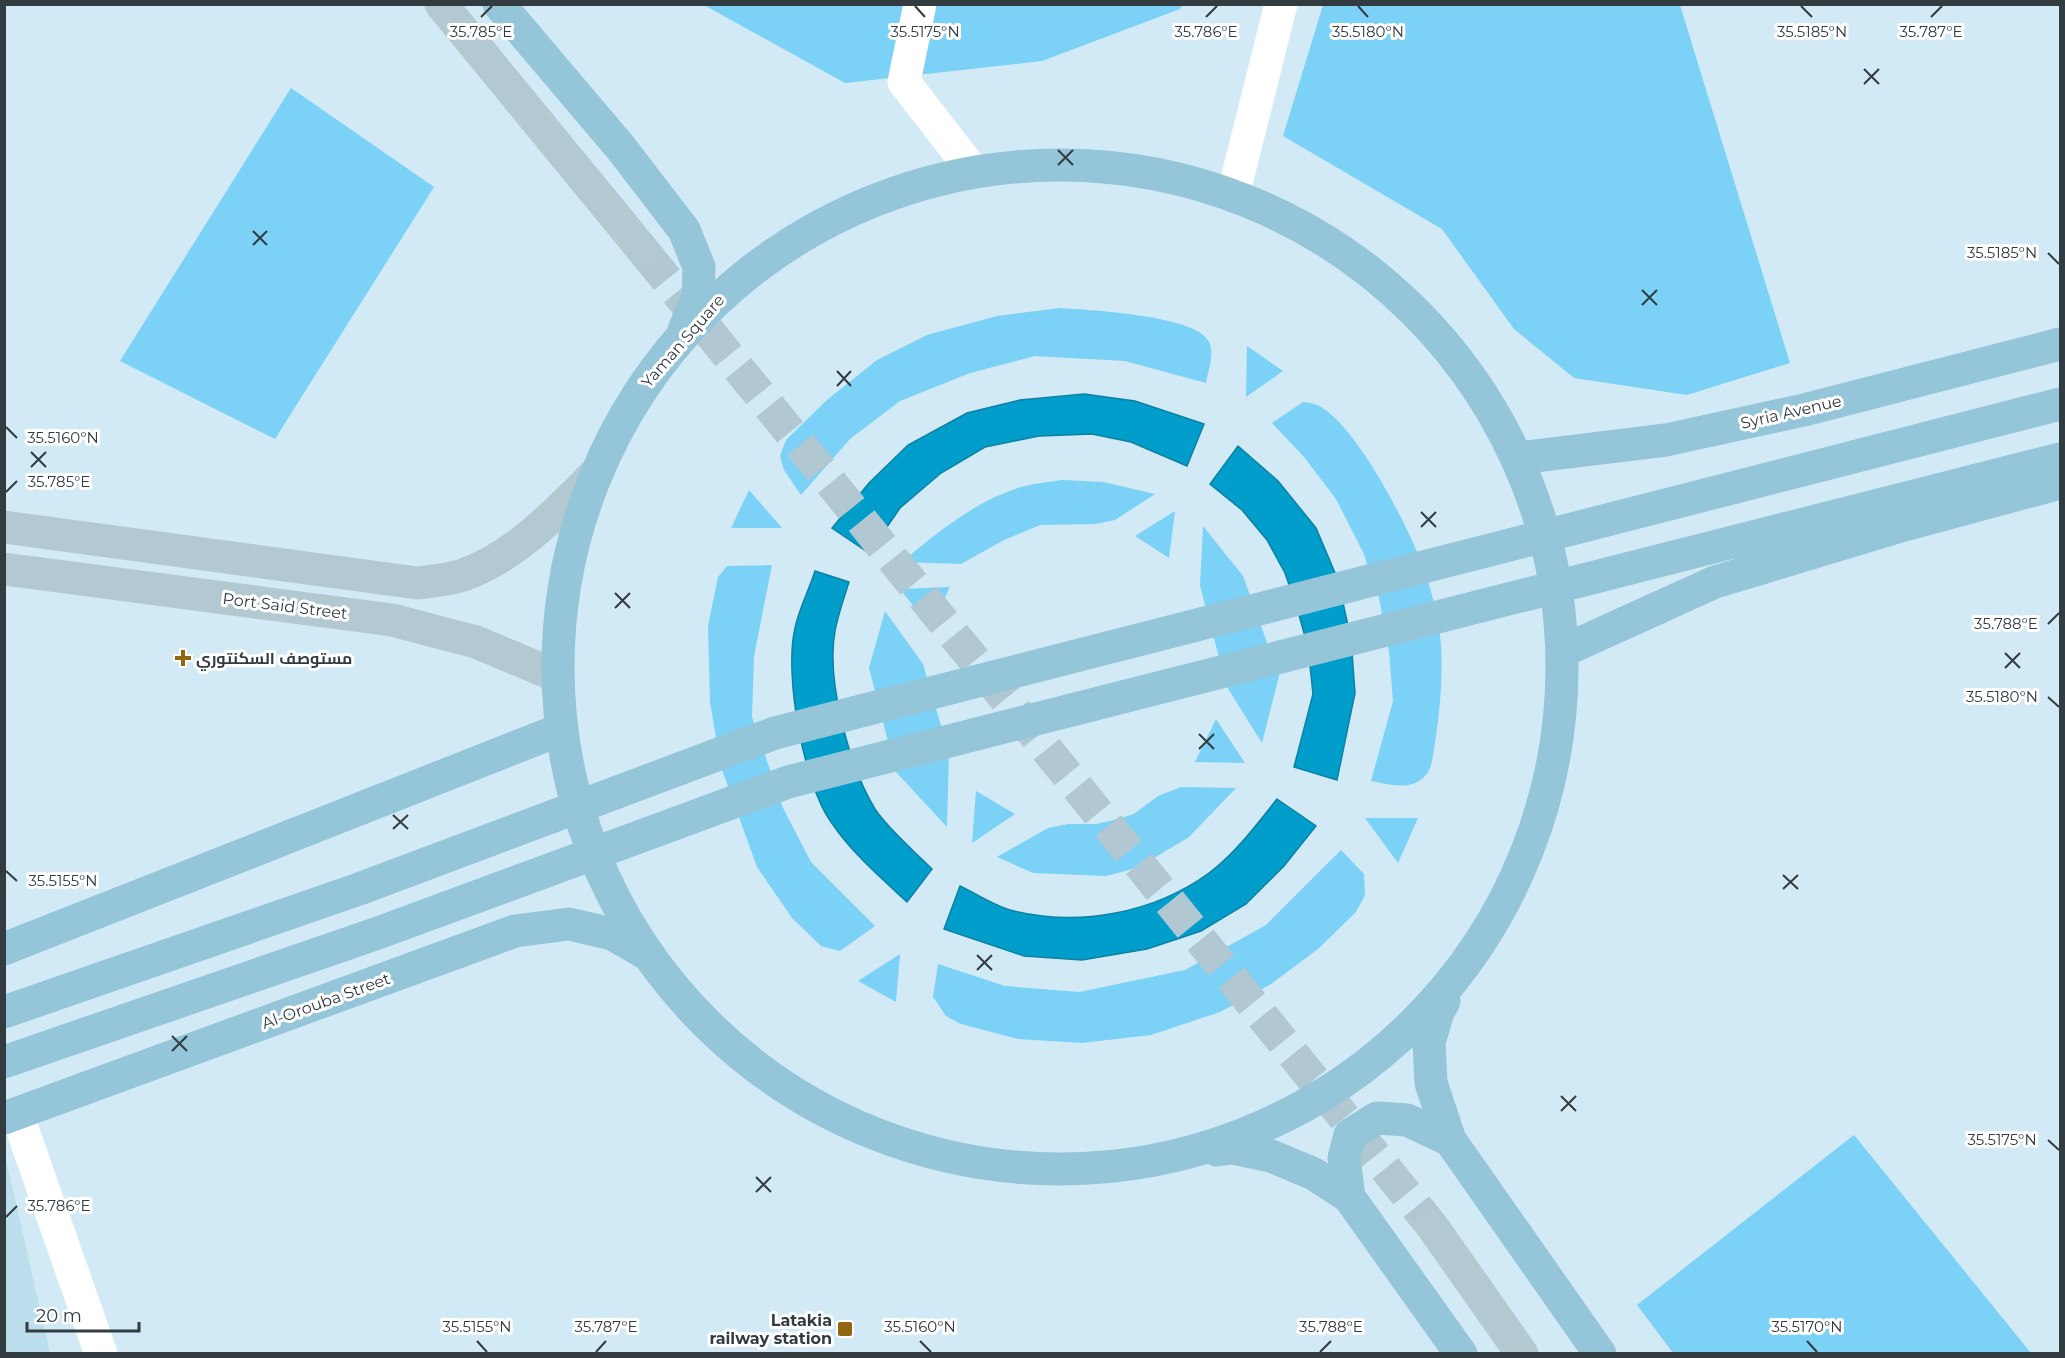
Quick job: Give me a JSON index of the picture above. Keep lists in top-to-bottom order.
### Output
{
  "streets": {
    "main road": [
      "Yaman Square",
      "Syria Avenue",
      "Port Said Street",
      "Al-Orouba Street"
    ]
  },
  "crossings": [
    ["Yaman Square", "Syria Avenue"],
    ["Yaman Square", "Port Said Street"],
    ["Yaman Square", "Al-Orouba Street"]
  ],
  "places": {
    "health": ["مستوصف السكنتوري"],
    "transit": ["Latakia railway station"]
  },
  "scale_bar": "20 m",
  "coordinates": [
    "35.785°E",
    "35.5175°N",
    "35.786°E",
    "35.5180°N",
    "35.787°E",
    "35.5185°N",
    "35.5160°N",
    "35.788°E",
    "35.5155°N",
    "35.5170°N"
  ]
}
